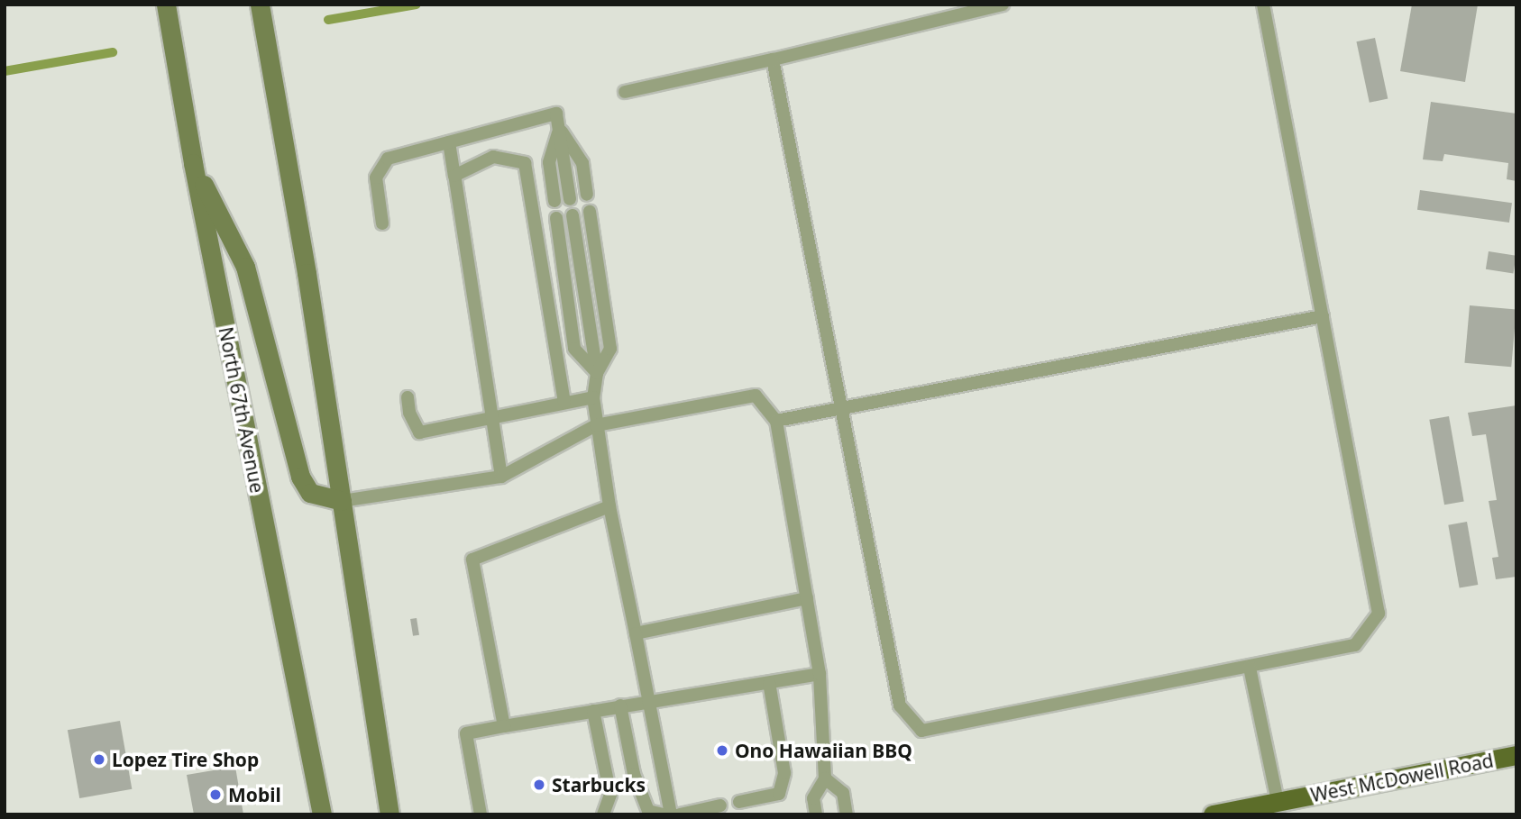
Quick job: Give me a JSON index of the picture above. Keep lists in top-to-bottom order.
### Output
{
  "streets": {
    "main road": ["North 67th Avenue", "West McDowell Road"]
  },
  "places": [
    "Ono Hawaiian BBQ",
    "Lopez Tire Shop",
    "Starbucks",
    "Mobil"
  ]
}
